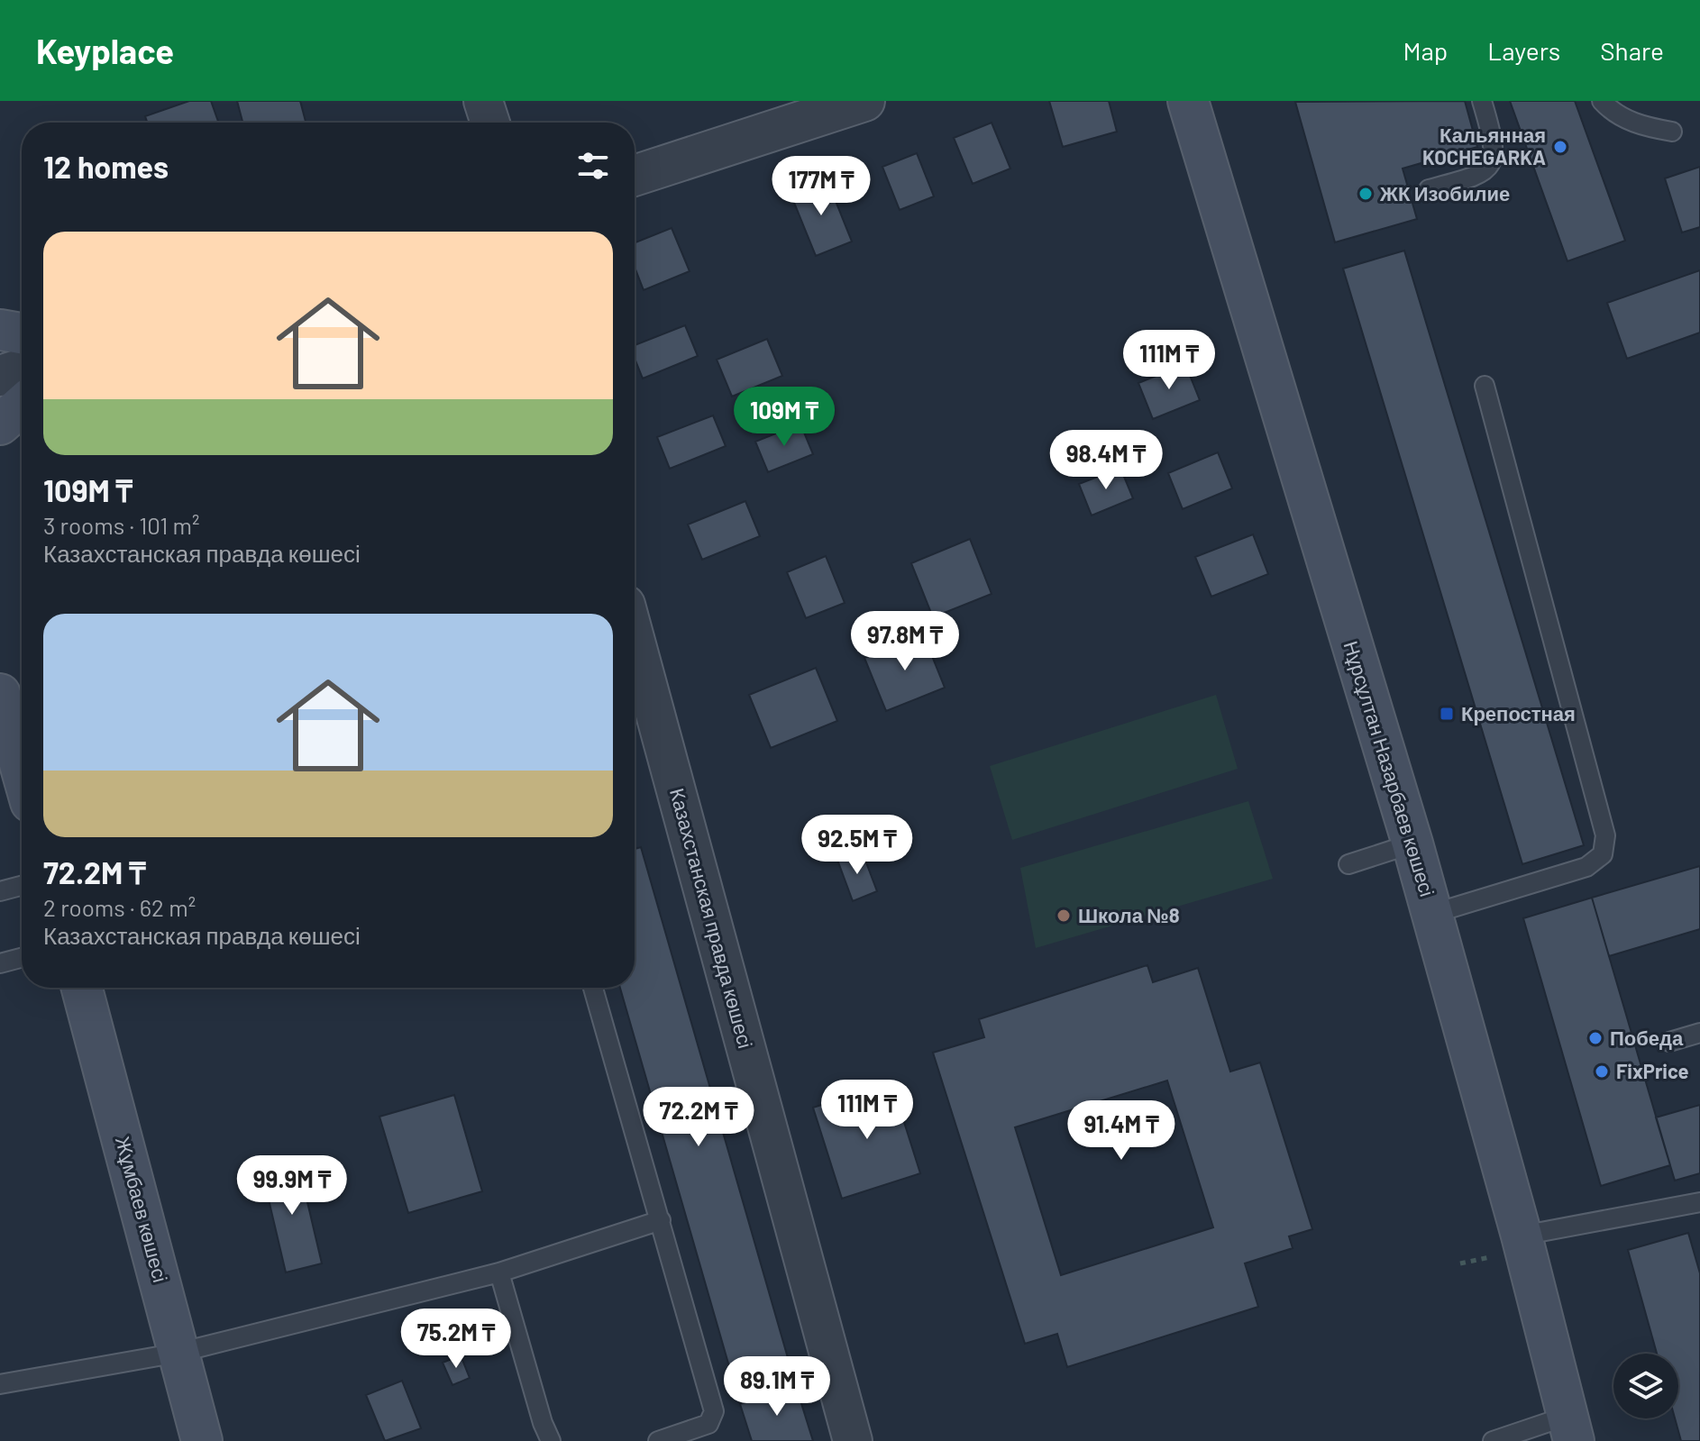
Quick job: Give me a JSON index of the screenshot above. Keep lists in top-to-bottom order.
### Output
{
  "streets": {
    "main road": ["Нұрсұлтан Назарбаев көшесі", "Жұмбаев көшесі"],
    "street": ["Казахстанская правда көшесі"]
  },
  "places": {
    "other": [
      "Кальянная KOCHEGARKA",
      "ЖК Изобилие",
      "Школа №8",
      "Победа",
      "FixPrice"
    ],
    "transit": ["Крепостная"]
  },
  "page": {
    "header": "Keyplace",
    "nav": ["Map", "Layers", "Share"],
    "heading": "12 homes",
    "price": [
      "177M ₸",
      "111M ₸",
      "109M ₸",
      "98.4M ₸",
      "97.8M ₸",
      "92.5M ₸",
      "111M ₸",
      "72.2M ₸",
      "91.4M ₸",
      "99.9M ₸",
      "75.2M ₸",
      "89.1M ₸"
    ],
    "list": [
      {
        "name": "109M ₸",
        "note": "3 rooms · 101 m² · Казахстанская правда көшесі"
      },
      {
        "name": "72.2M ₸",
        "note": "2 rooms · 62 m² · Казахстанская правда көшесі"
      }
    ]
  }
}
